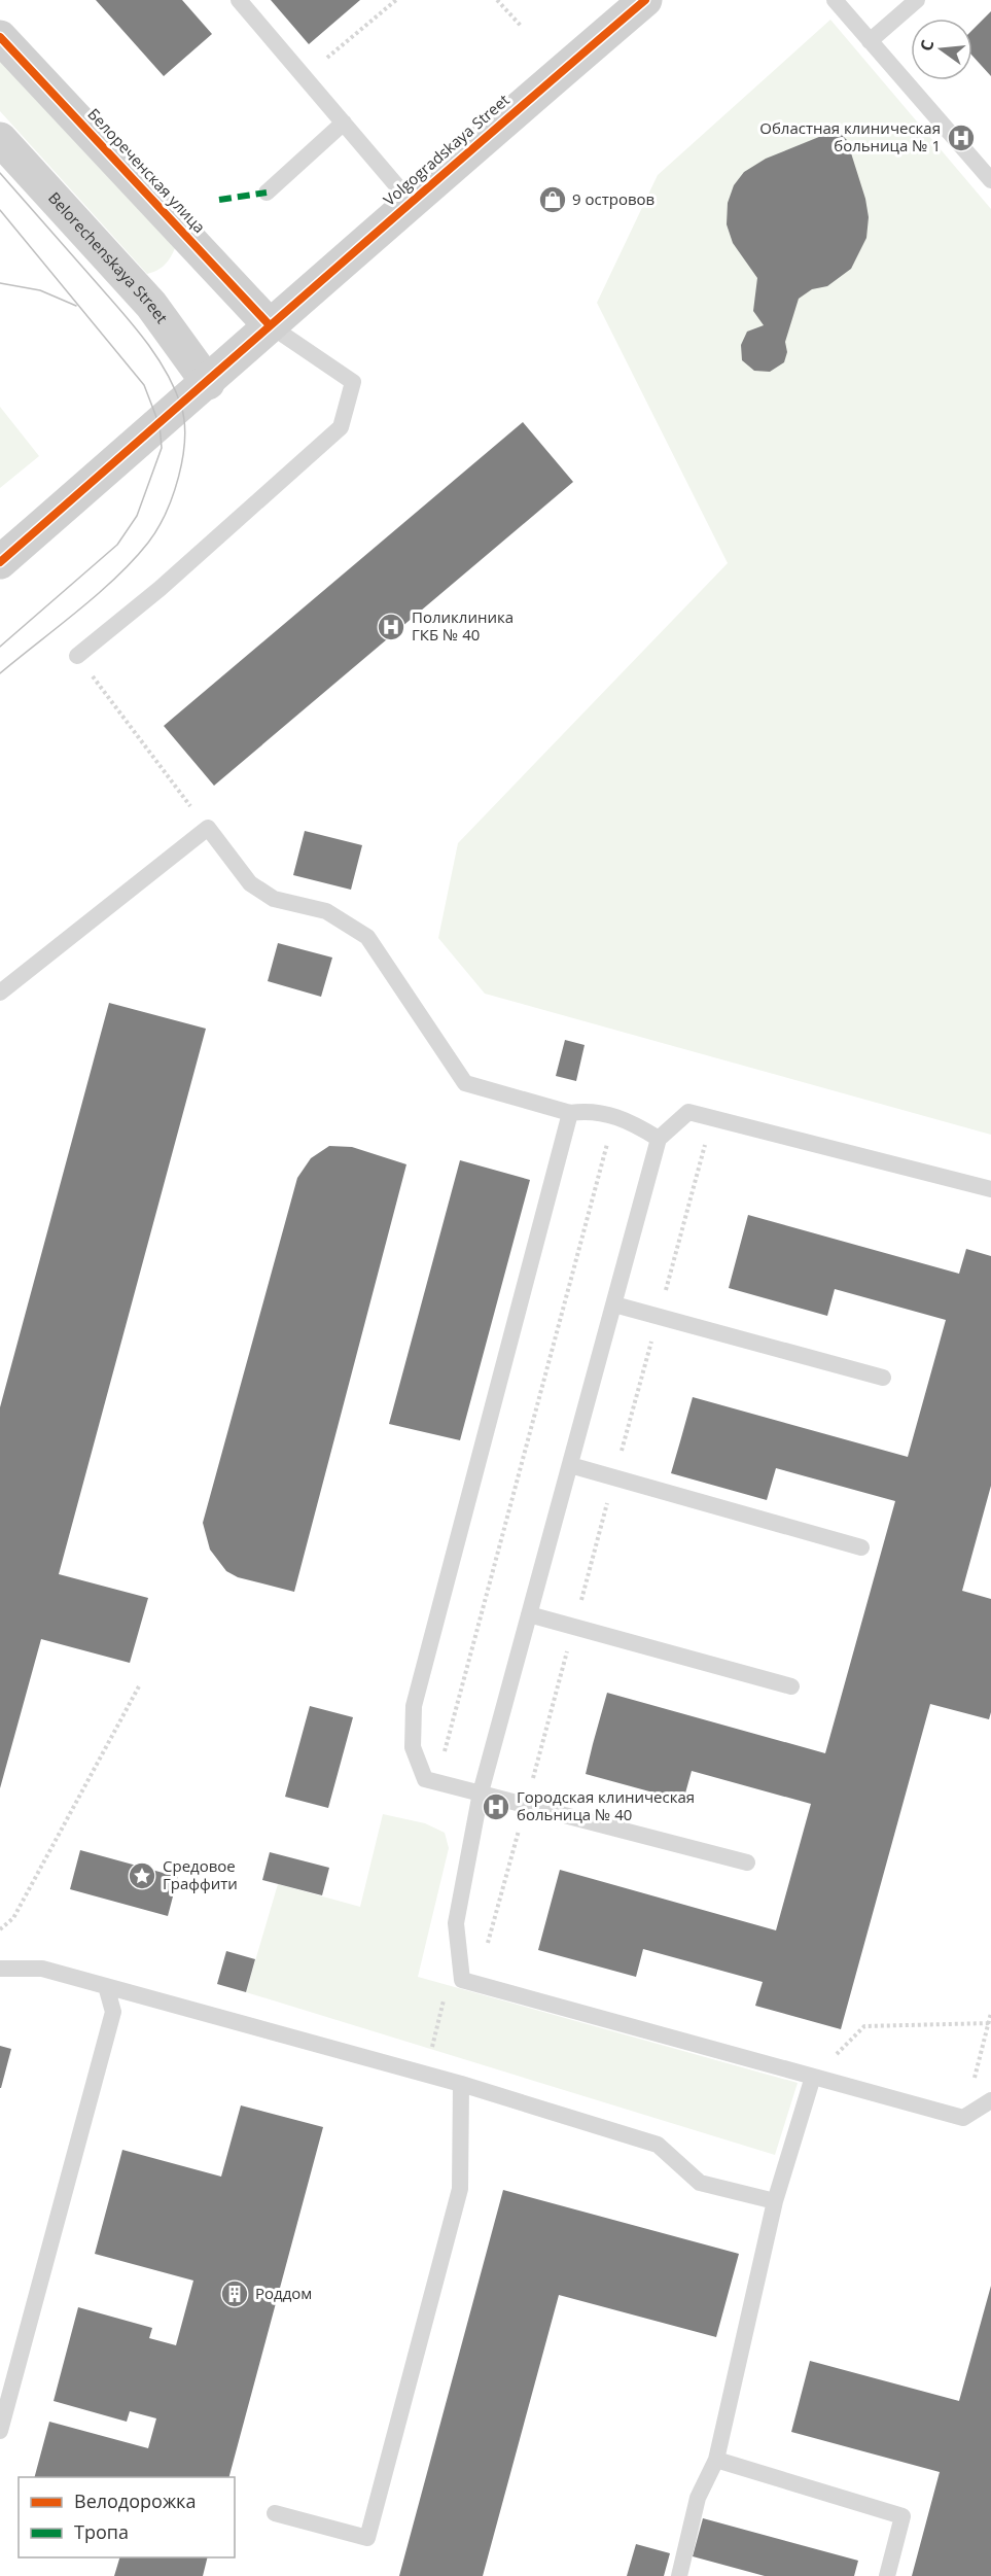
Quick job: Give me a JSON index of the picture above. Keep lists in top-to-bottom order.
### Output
{
  "streets": {
    "street": ["Volgogradskaya Street", "Белореченская улица", "Belorechenskaya Street"]
  },
  "crossings": [
    ["Volgogradskaya Street", "Белореченская улица"],
    ["Volgogradskaya Street", "Belorechenskaya Street"]
  ],
  "places": {
    "hospital": ["Областная клиническая больница № 1", "Поликлиника ГКБ № 40", "Городская клиническая больница № 40"],
    "shop": ["9 островов"],
    "place": ["Средовое Граффити"],
    "building": ["Роддом"]
  },
  "legend": ["Велодорожка", "Тропа"],
  "north": "left"
}
